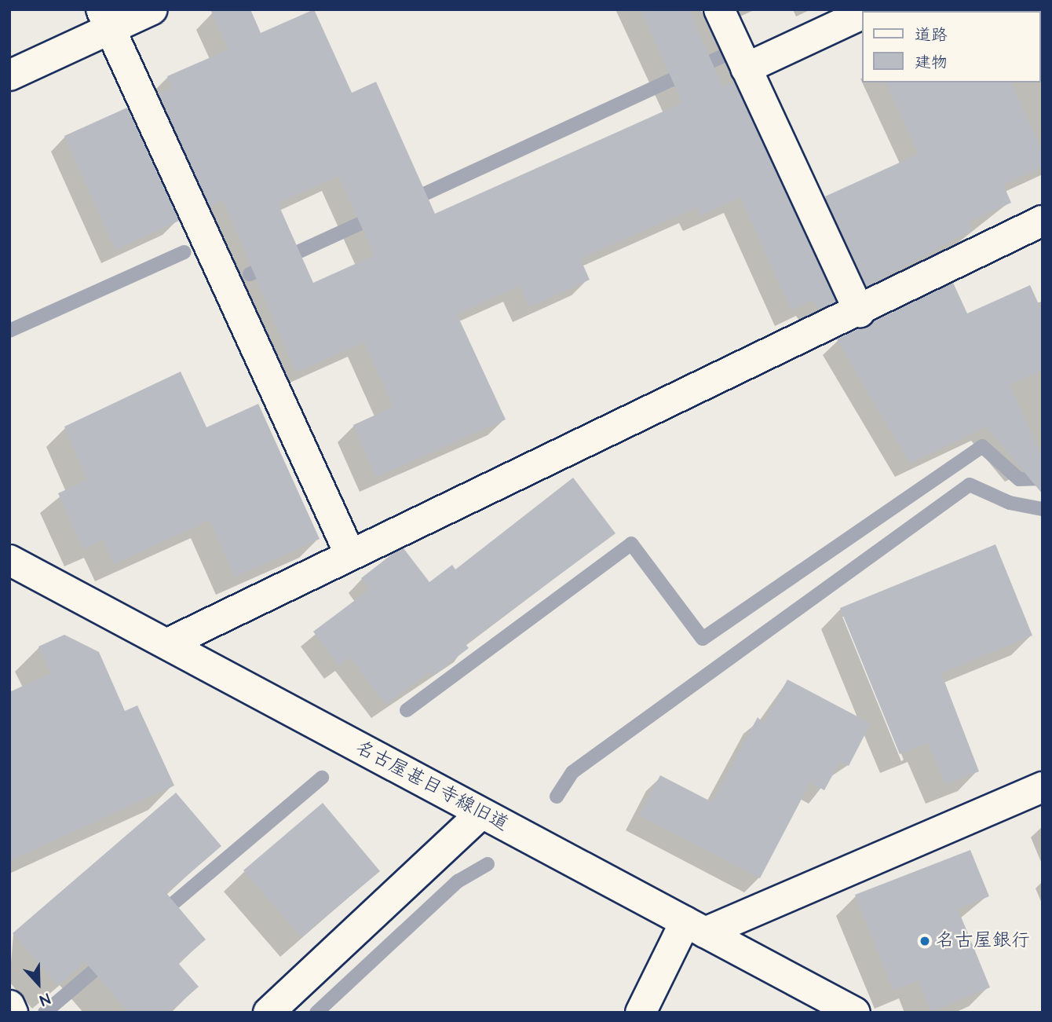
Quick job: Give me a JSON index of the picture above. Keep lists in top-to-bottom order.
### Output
{
  "streets": {
    "street": ["名古屋甚目寺線旧道"]
  },
  "places": ["名古屋銀行"],
  "legend": ["道路", "建物"],
  "north": "bottom"
}
